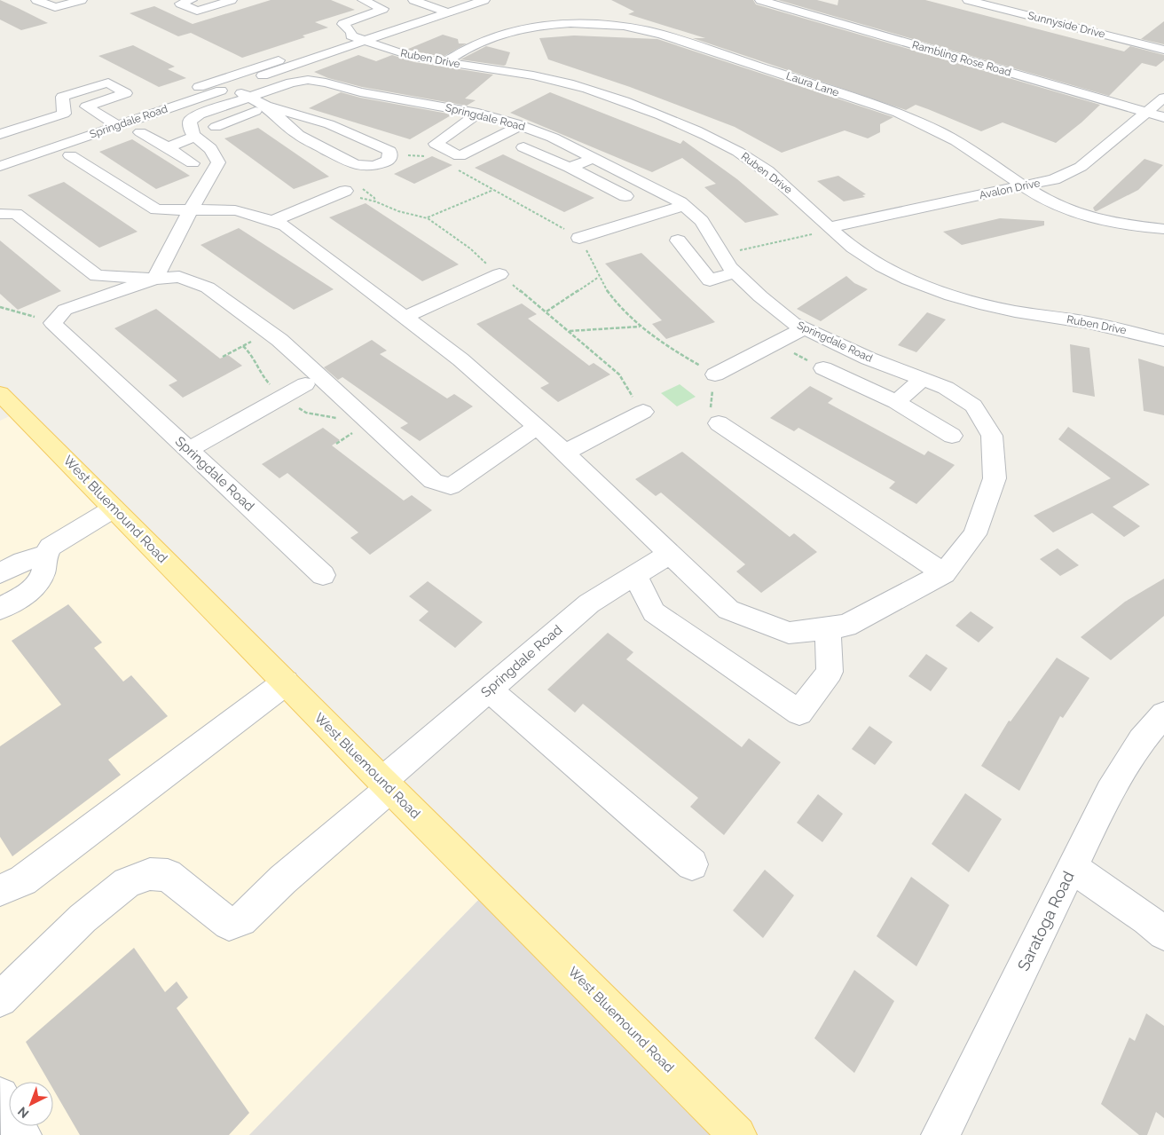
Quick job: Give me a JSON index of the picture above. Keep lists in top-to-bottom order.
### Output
{
  "streets": {
    "main road": ["West Bluemound Road"],
    "street": [
      "Sunnyside Drive",
      "Ruben Drive",
      "Rambling Rose Road",
      "Laura Lane",
      "Springdale Road",
      "Avalon Drive",
      "Saratoga Road"
    ]
  },
  "crossings": [
    ["Ruben Drive", "Laura Lane"],
    ["Ruben Drive", "Springdale Road"],
    ["Ruben Drive", "Avalon Drive"],
    ["Rambling Rose Road", "Avalon Drive"],
    ["Laura Lane", "Avalon Drive"],
    ["Springdale Road", "West Bluemound Road"]
  ],
  "north": "bottom left"
}
